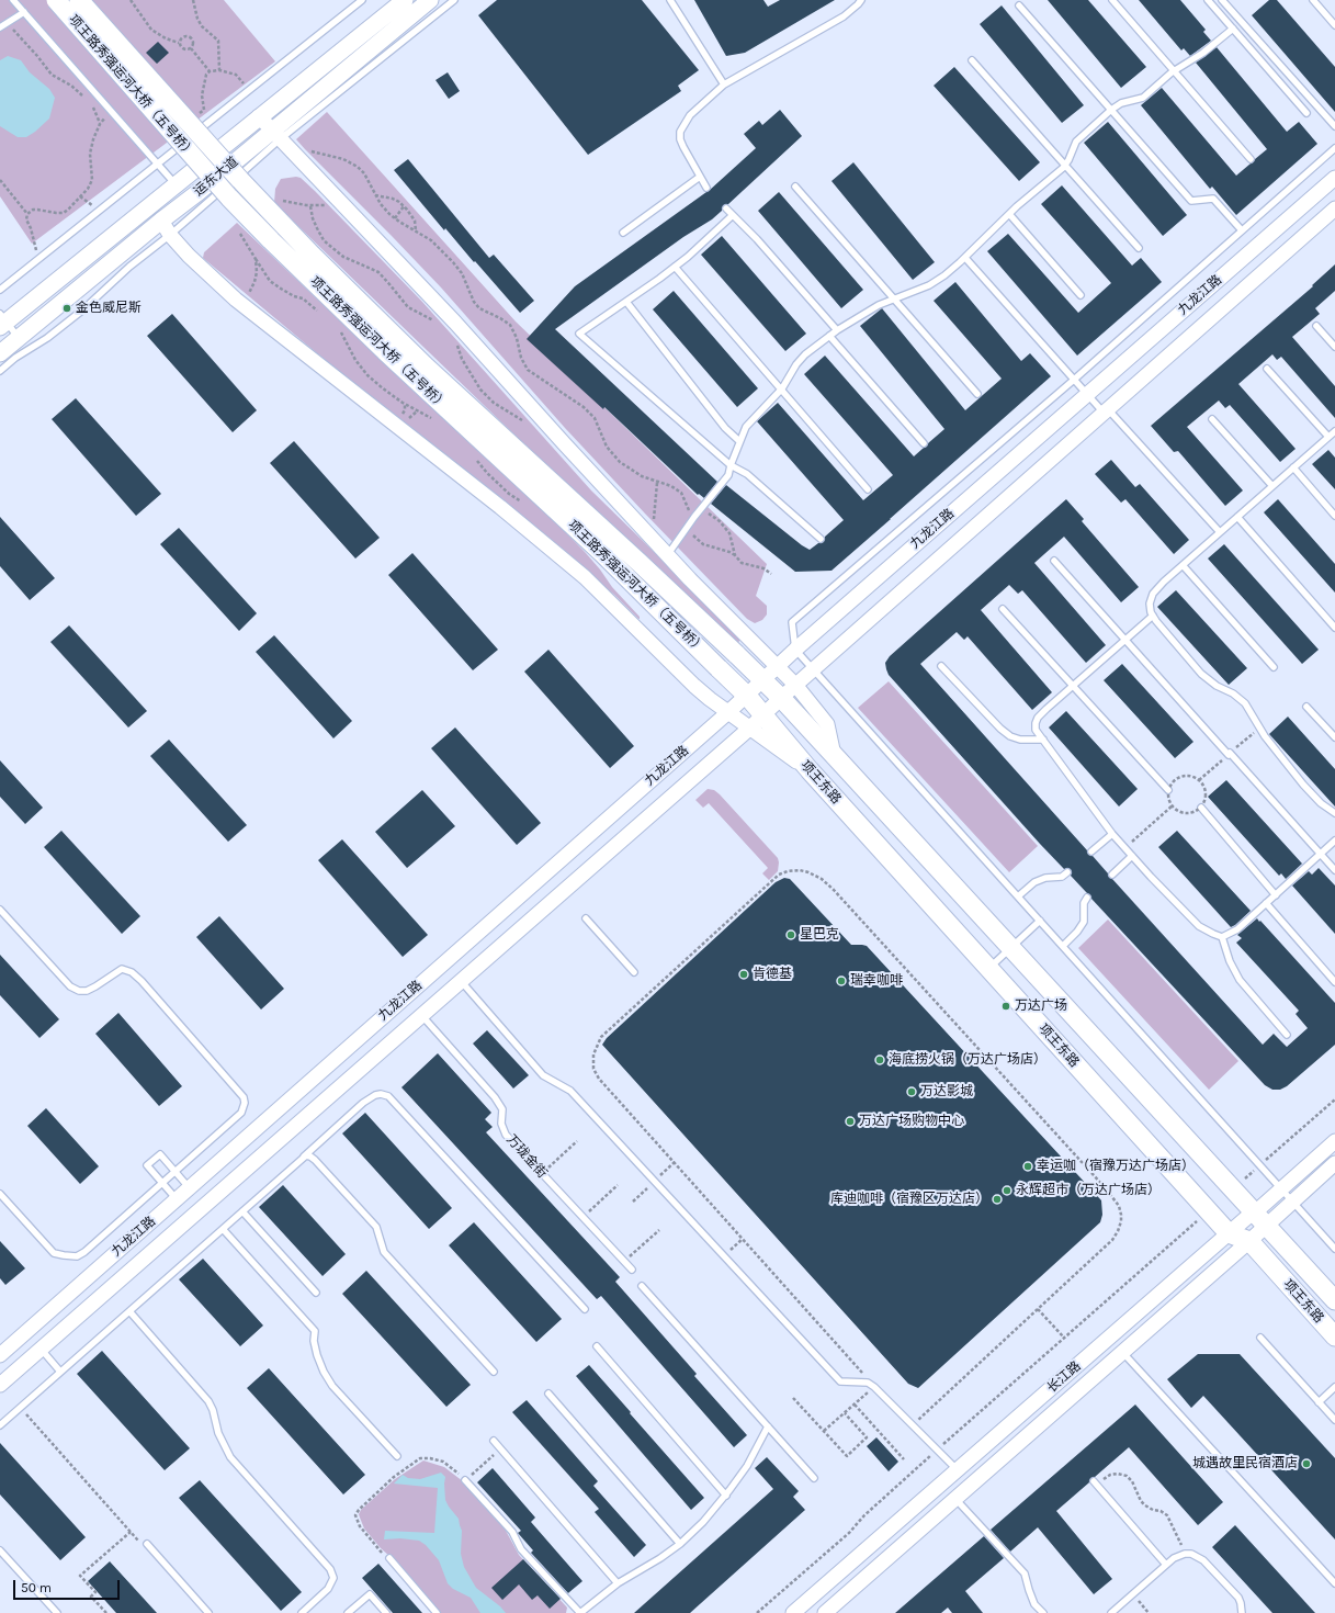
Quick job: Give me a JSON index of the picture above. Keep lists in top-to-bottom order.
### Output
{
  "streets": {
    "main road": ["项王路秀强运河大桥（五号桥）", "运东大道", "项王东路"],
    "street": ["九龙江路", "长江路"],
    "lane": ["万珑金街"]
  },
  "crossings": [
    ["项王路秀强运河大桥（五号桥）", "项王东路"],
    ["九龙江路", "项王东路"],
    ["九龙江路", "万珑金街"],
    ["项王东路", "长江路"]
  ],
  "places": [
    "金色威尼斯",
    "星巴克",
    "肯德基",
    "瑞幸咖啡",
    "万达广场",
    "海底捞火锅（万达广场店）",
    "万达影城",
    "万达广场购物中心",
    "幸运咖（宿豫万达广场店）",
    "永辉超市（万达广场店）",
    "库迪咖啡（宿豫区万达店）",
    "城遇故里民宿酒店"
  ],
  "scale_bar": "50 m"
}
